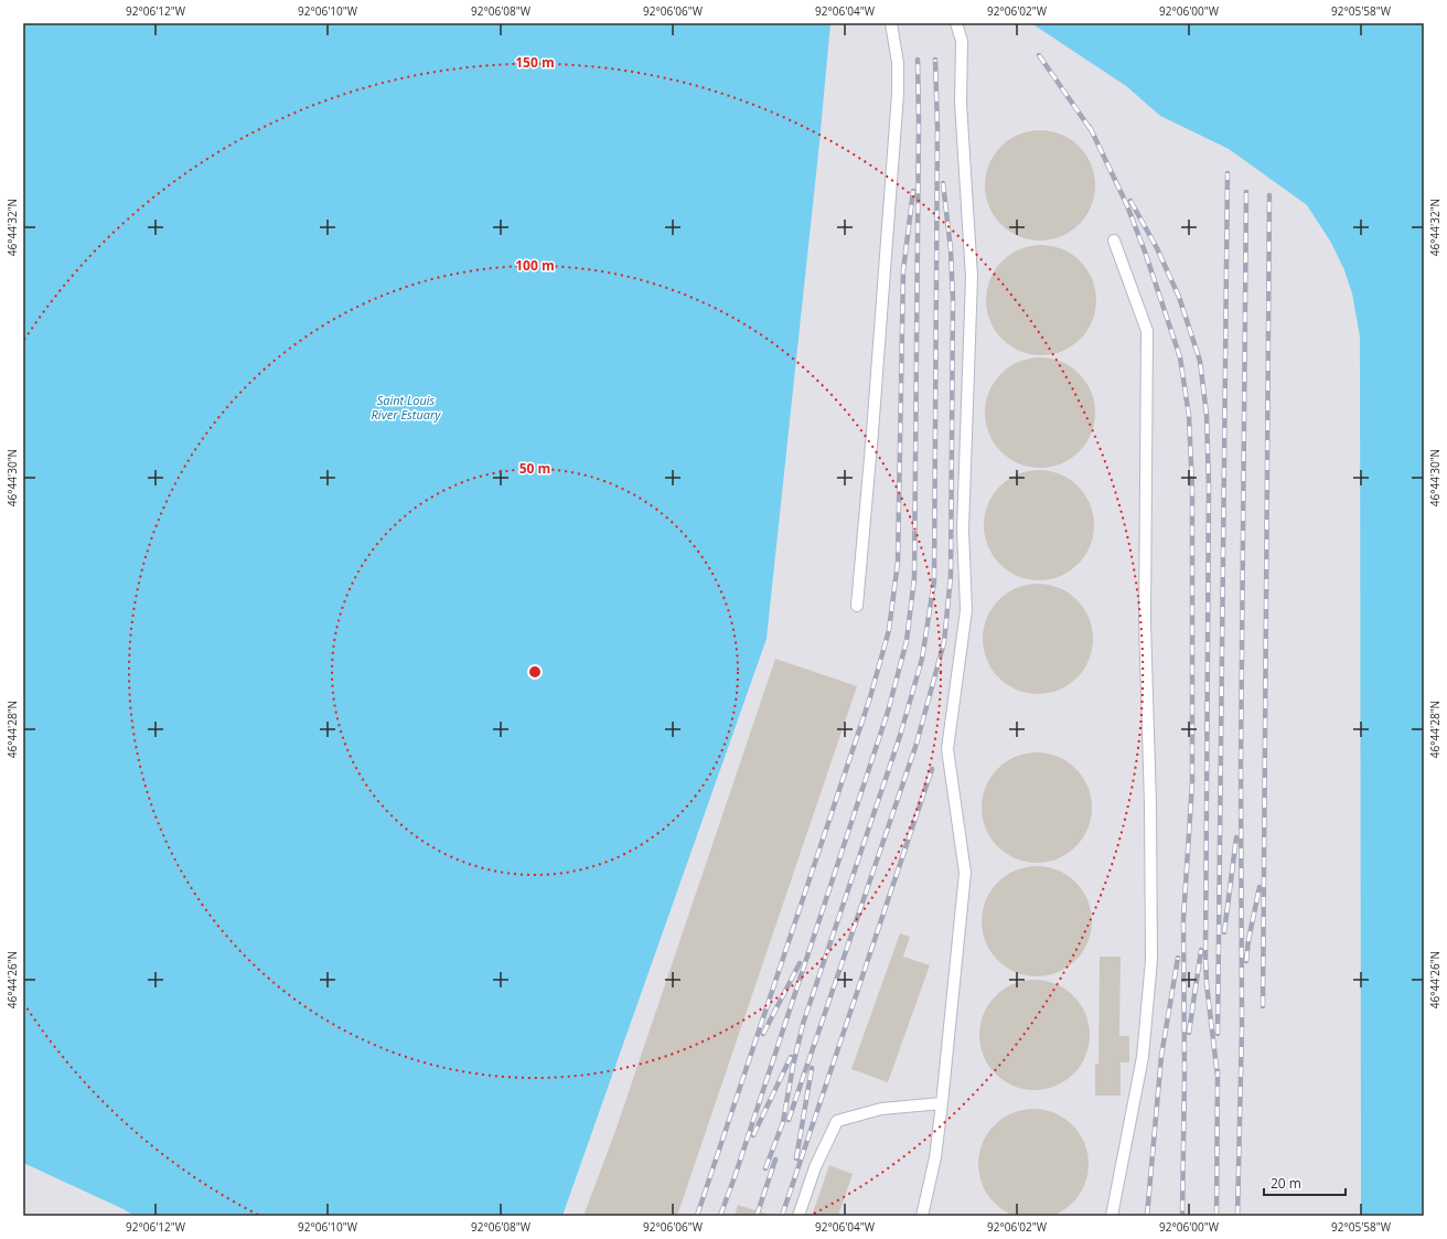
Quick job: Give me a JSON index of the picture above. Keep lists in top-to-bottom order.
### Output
{
  "water": ["Saint Louis River Estuary"],
  "scale_bar": "20 m",
  "coordinates": [
    "92°06'12\"W",
    "92°06'10\"W",
    "92°06'08\"W",
    "92°06'06\"W",
    "92°06'04\"W",
    "92°06'02\"W",
    "92°06'00\"W",
    "92°05'58\"W",
    "46°44'32\"N",
    "46°44'30\"N",
    "46°44'28\"N",
    "46°44'26\"N"
  ],
  "rings": ["150 m", "100 m", "50 m"]
}
